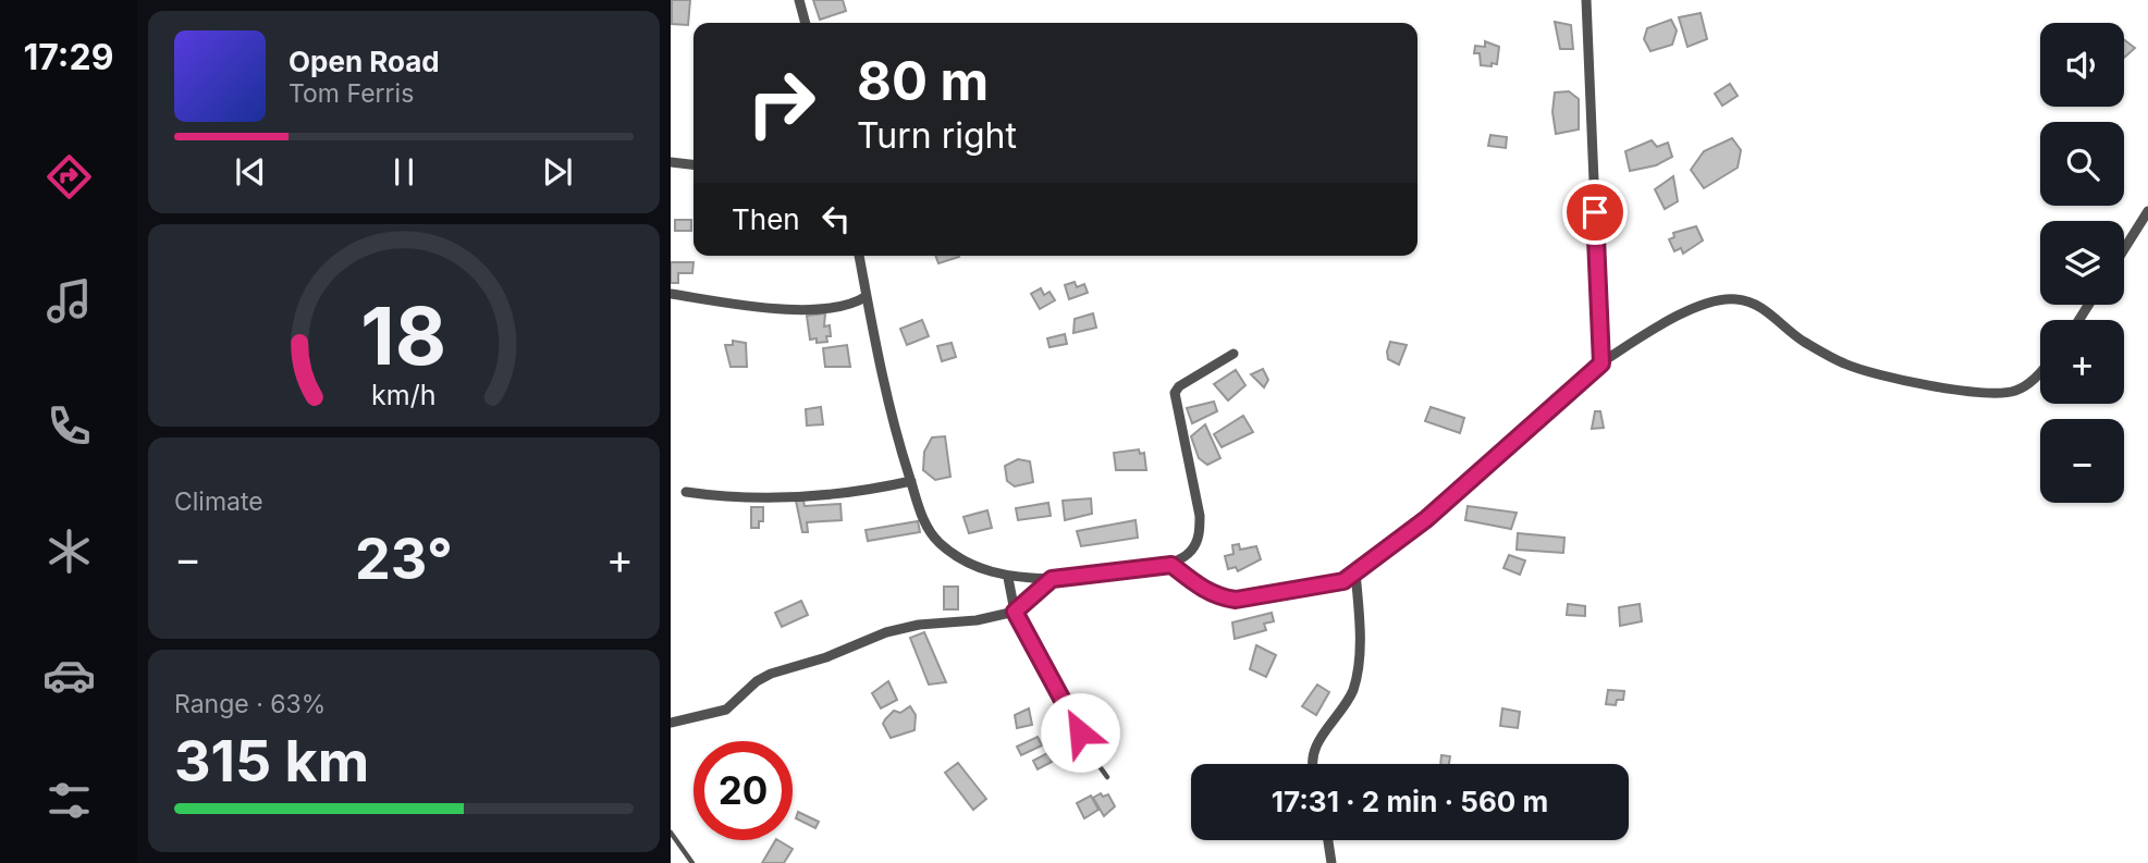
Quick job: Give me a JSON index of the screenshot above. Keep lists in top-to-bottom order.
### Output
{
  "page": {
    "tabs": "17:29",
    "map_buttons": ["+", "−"],
    "turn": ["80 m", "Turn right"],
    "song": ["Open Road", "Tom Ferris"],
    "then": "Then",
    "tile": [
      "Climate",
      ["Range · 63%", "315 km"]
    ],
    "heat": ["−", "23°", "+"],
    "limit": "20",
    "trip": "17:31 · 2 min · 560 m",
    "gauge": ["18", "km/h"]
  }
}
